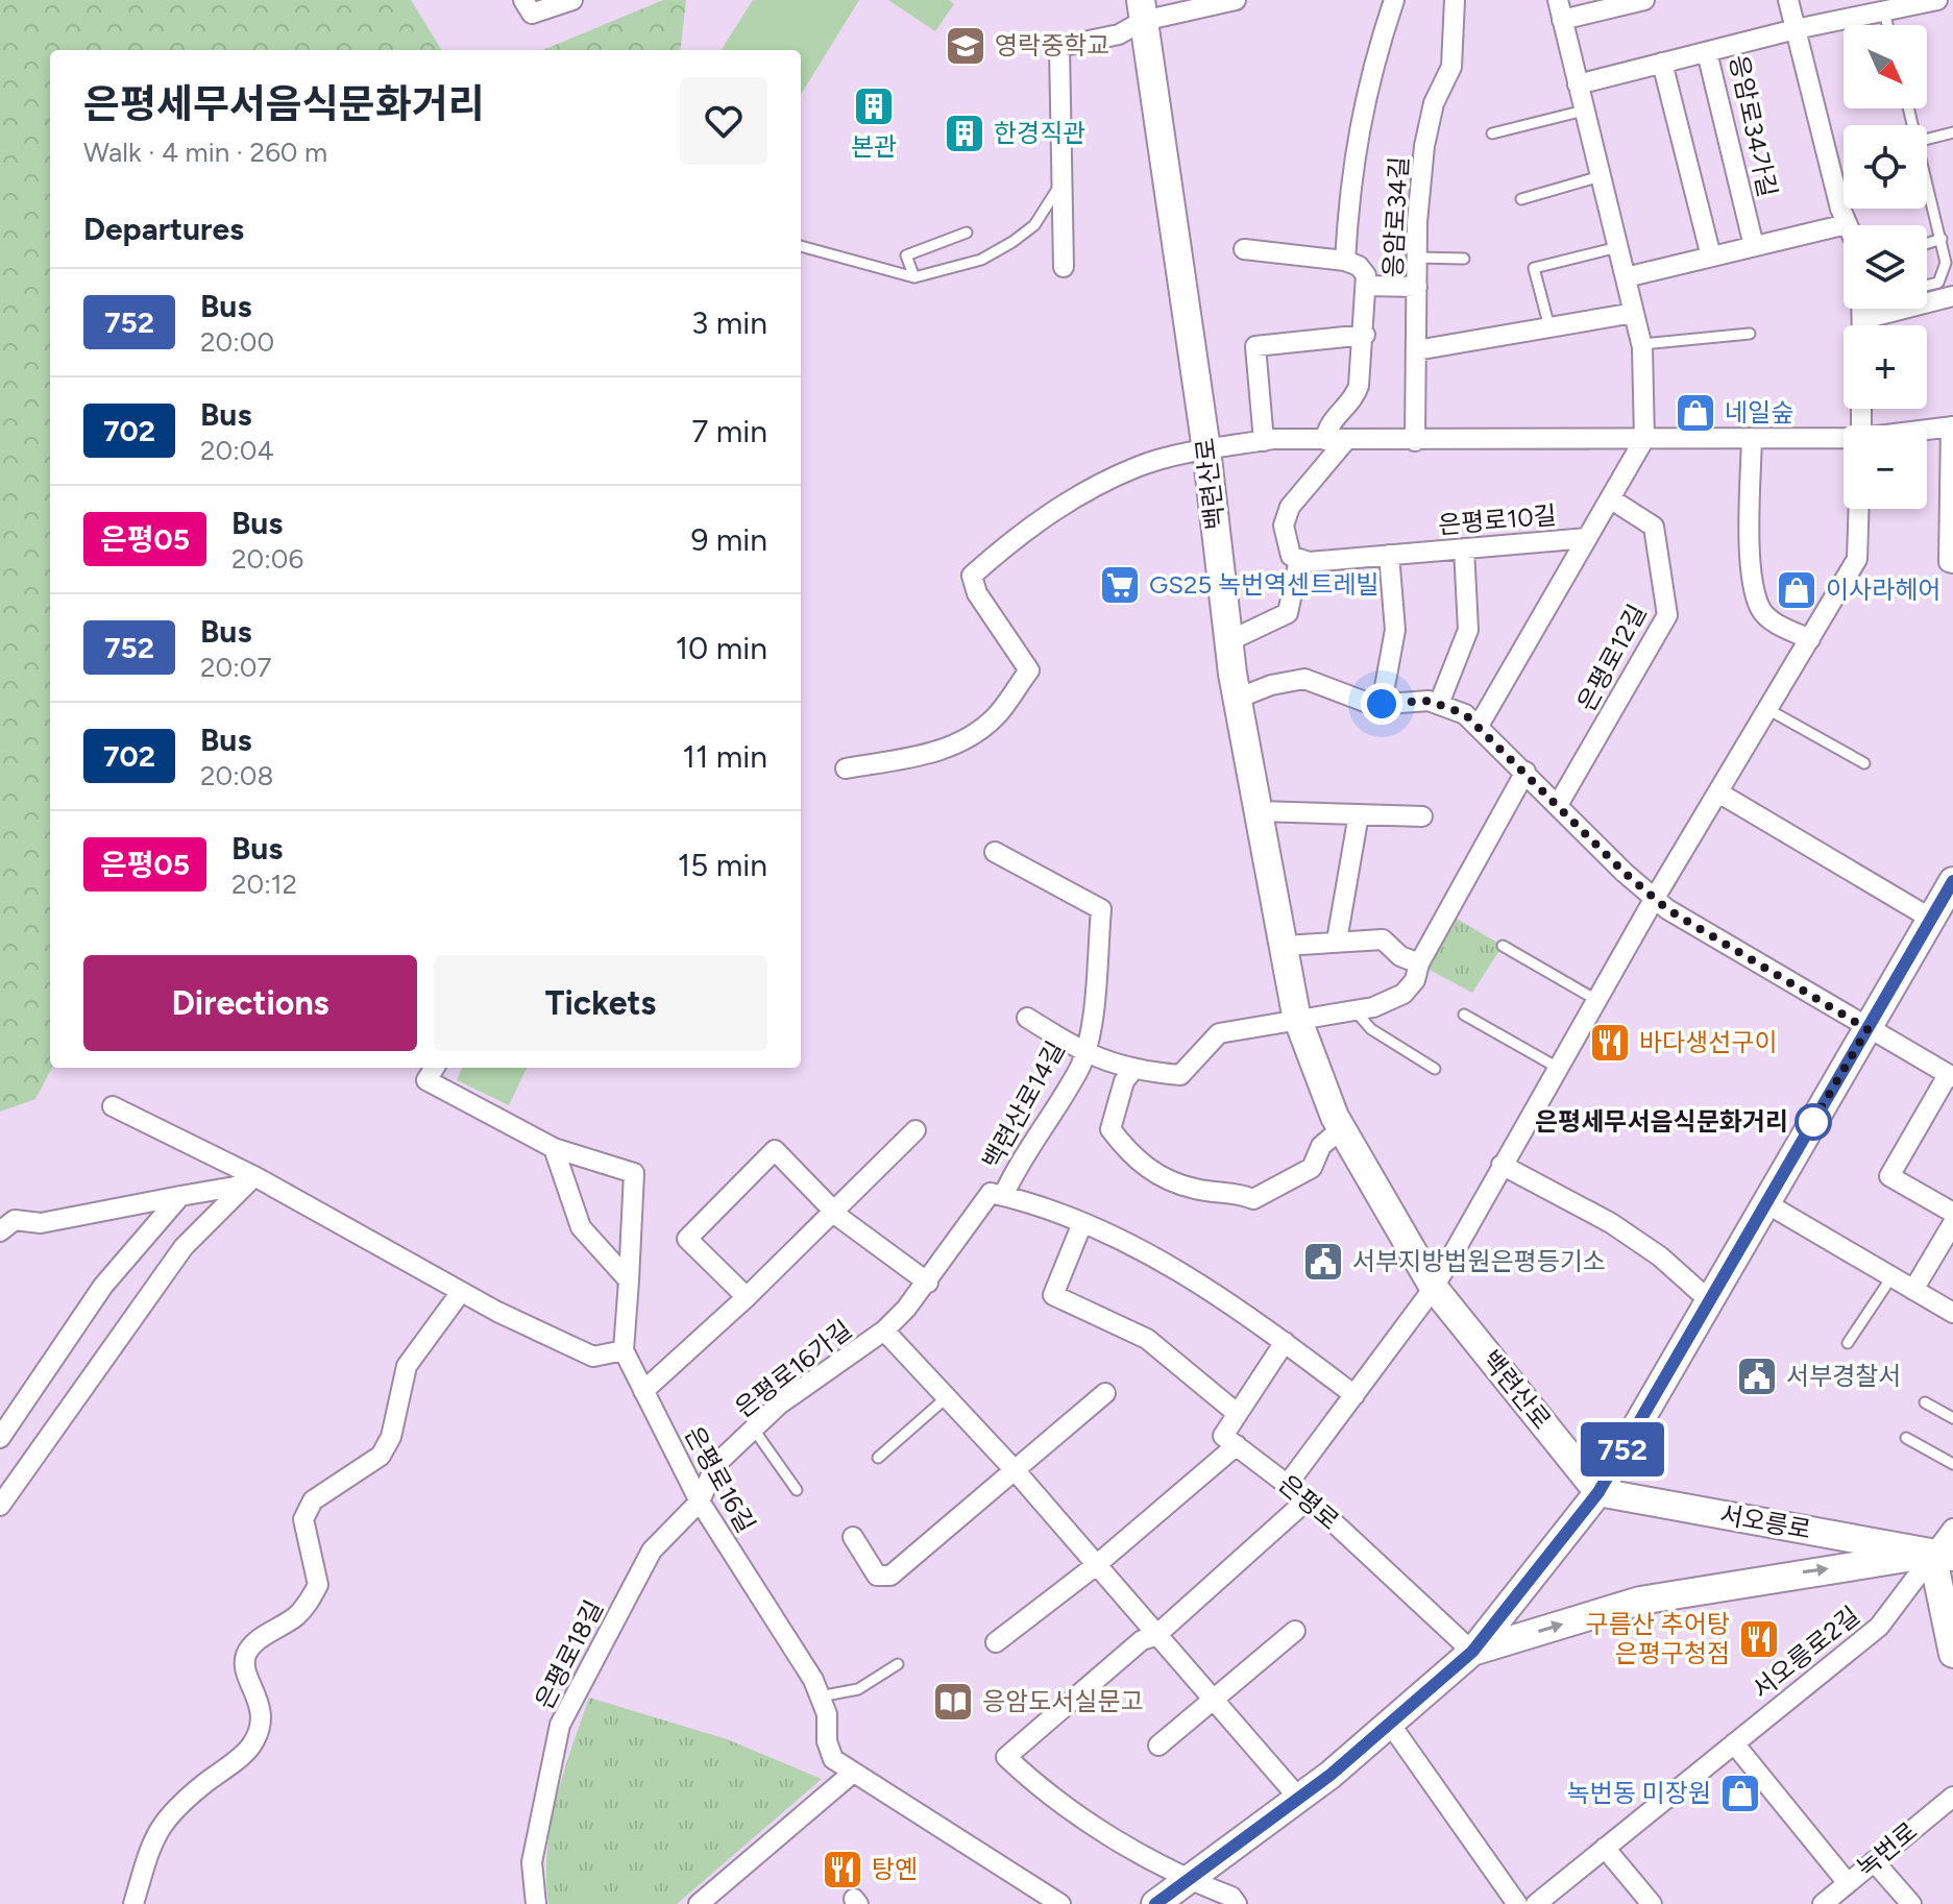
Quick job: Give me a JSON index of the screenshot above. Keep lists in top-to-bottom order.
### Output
{
  "streets": {
    "main road": ["백련산로", "서오릉로"],
    "street": [
      "응암로34가길",
      "응암로34길",
      "은평로10길",
      "은평로12길",
      "백련산로14길",
      "은평로16가길",
      "은평로16길",
      "은평로",
      "서오릉로2길",
      "은평로18길",
      "녹번로"
    ]
  },
  "crossings": [
    ["백련산로", "서오릉로"],
    ["은평로10길", "은평로12길"],
    ["백련산로14길", "은평로16가길"],
    ["은평로16가길", "은평로16길"],
    ["은평로16가길", "은평로18길"],
    ["은평로16길", "은평로18길"],
    ["서오릉로", "서오릉로2길"]
  ],
  "places": {
    "school or university": ["영락중학교"],
    "building": ["본관", "한경직관"],
    "shop": ["네일숲", "이사라헤어", "녹번동 미장원"],
    "supermarket": ["GS25 녹번역센트레빌"],
    "restaurant": ["바다생선구이", "구름산 추어탕 은평구청점", "탕옌"],
    "other": ["은평세무서음식문화거리"],
    "public building": ["서부지방법원은평등기소", "서부경찰서"],
    "library": ["응암도서실문고"]
  },
  "lines": ["bus line 752"],
  "north": "bottom right",
  "page": {
    "on_map": "752",
    "map_buttons": ["+", "−"],
    "heading": [
      ["은평세무서음식문화거리", "Walk · 4 min · 260 m"],
      "Departures"
    ],
    "list": [
      {
        "mark": "752",
        "name": "Bus",
        "note": "20:00",
        "value": "3 min"
      },
      {
        "mark": "702",
        "name": "Bus",
        "note": "20:04",
        "value": "7 min"
      },
      {
        "mark": "은평05",
        "name": "Bus",
        "note": "20:06",
        "value": "9 min"
      },
      {
        "mark": "752",
        "name": "Bus",
        "note": "20:07",
        "value": "10 min"
      },
      {
        "mark": "702",
        "name": "Bus",
        "note": "20:08",
        "value": "11 min"
      },
      {
        "mark": "은평05",
        "name": "Bus",
        "note": "20:12",
        "value": "15 min"
      }
    ],
    "buttons": ["Directions", "Tickets"]
  }
}
